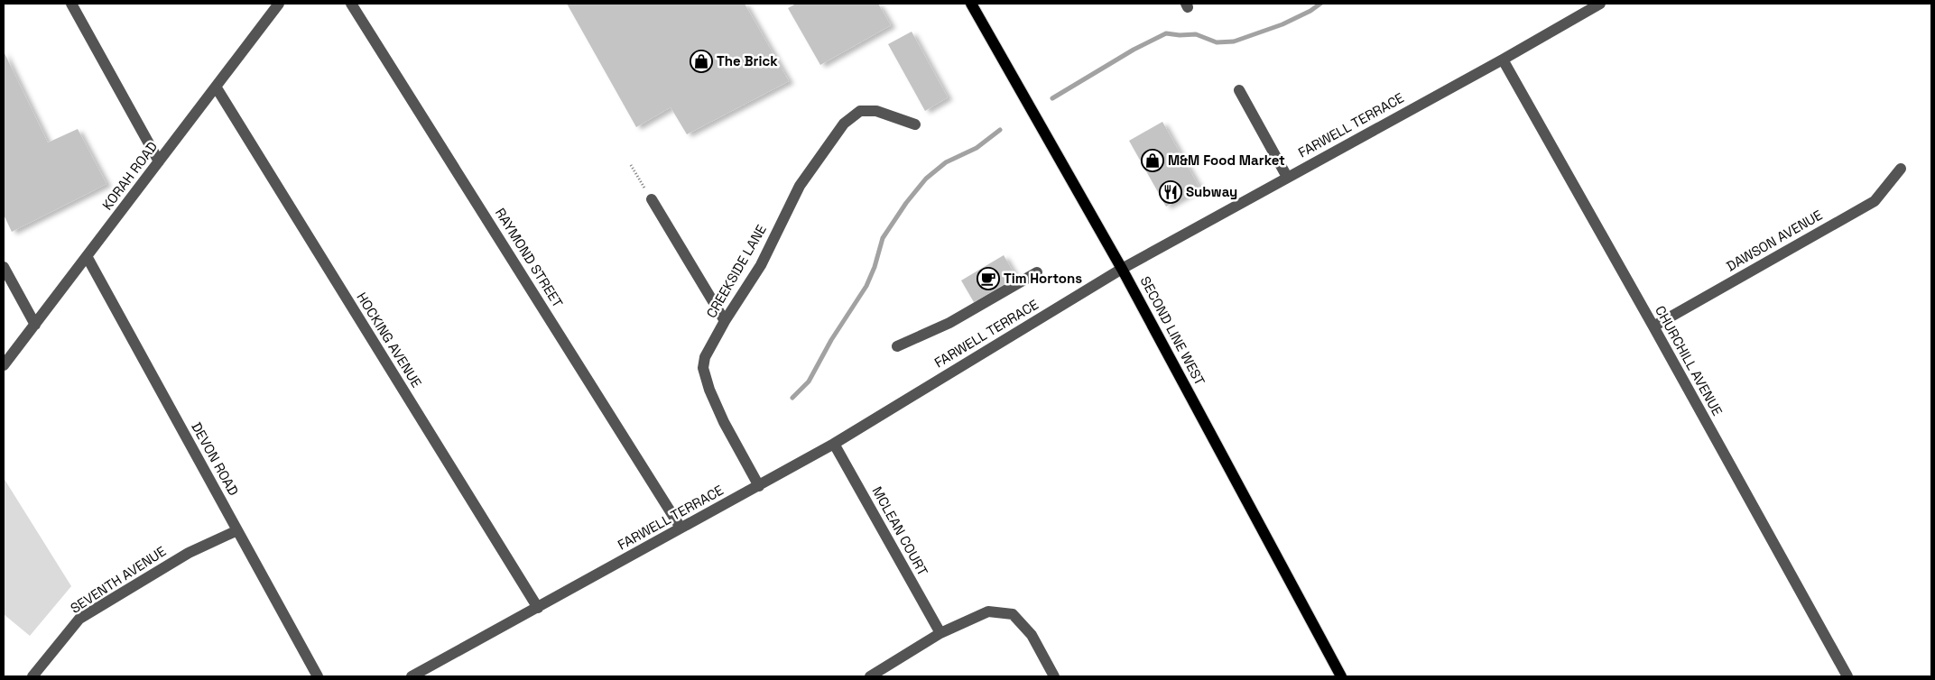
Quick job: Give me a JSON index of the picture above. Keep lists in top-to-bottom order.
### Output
{
  "streets": {
    "main road": ["SECOND LINE WEST"],
    "street": [
      "FARWELL TERRACE",
      "KORAH ROAD",
      "DAWSON AVENUE",
      "RAYMOND STREET",
      "CREEKSIDE LANE",
      "HOCKING AVENUE",
      "CHURCHILL AVENUE",
      "DEVON ROAD",
      "MCLEAN COURT",
      "SEVENTH AVENUE"
    ]
  },
  "crossings": [
    ["FARWELL TERRACE", "RAYMOND STREET"],
    ["FARWELL TERRACE", "CREEKSIDE LANE"],
    ["FARWELL TERRACE", "SECOND LINE WEST"],
    ["FARWELL TERRACE", "HOCKING AVENUE"],
    ["FARWELL TERRACE", "CHURCHILL AVENUE"],
    ["FARWELL TERRACE", "MCLEAN COURT"],
    ["KORAH ROAD", "HOCKING AVENUE"],
    ["KORAH ROAD", "DEVON ROAD"],
    ["DAWSON AVENUE", "CHURCHILL AVENUE"],
    ["DEVON ROAD", "SEVENTH AVENUE"]
  ],
  "places": {
    "shop": ["The Brick", "M&M Food Market"],
    "restaurant": ["Subway"],
    "cafe": ["Tim Hortons"]
  }
}
